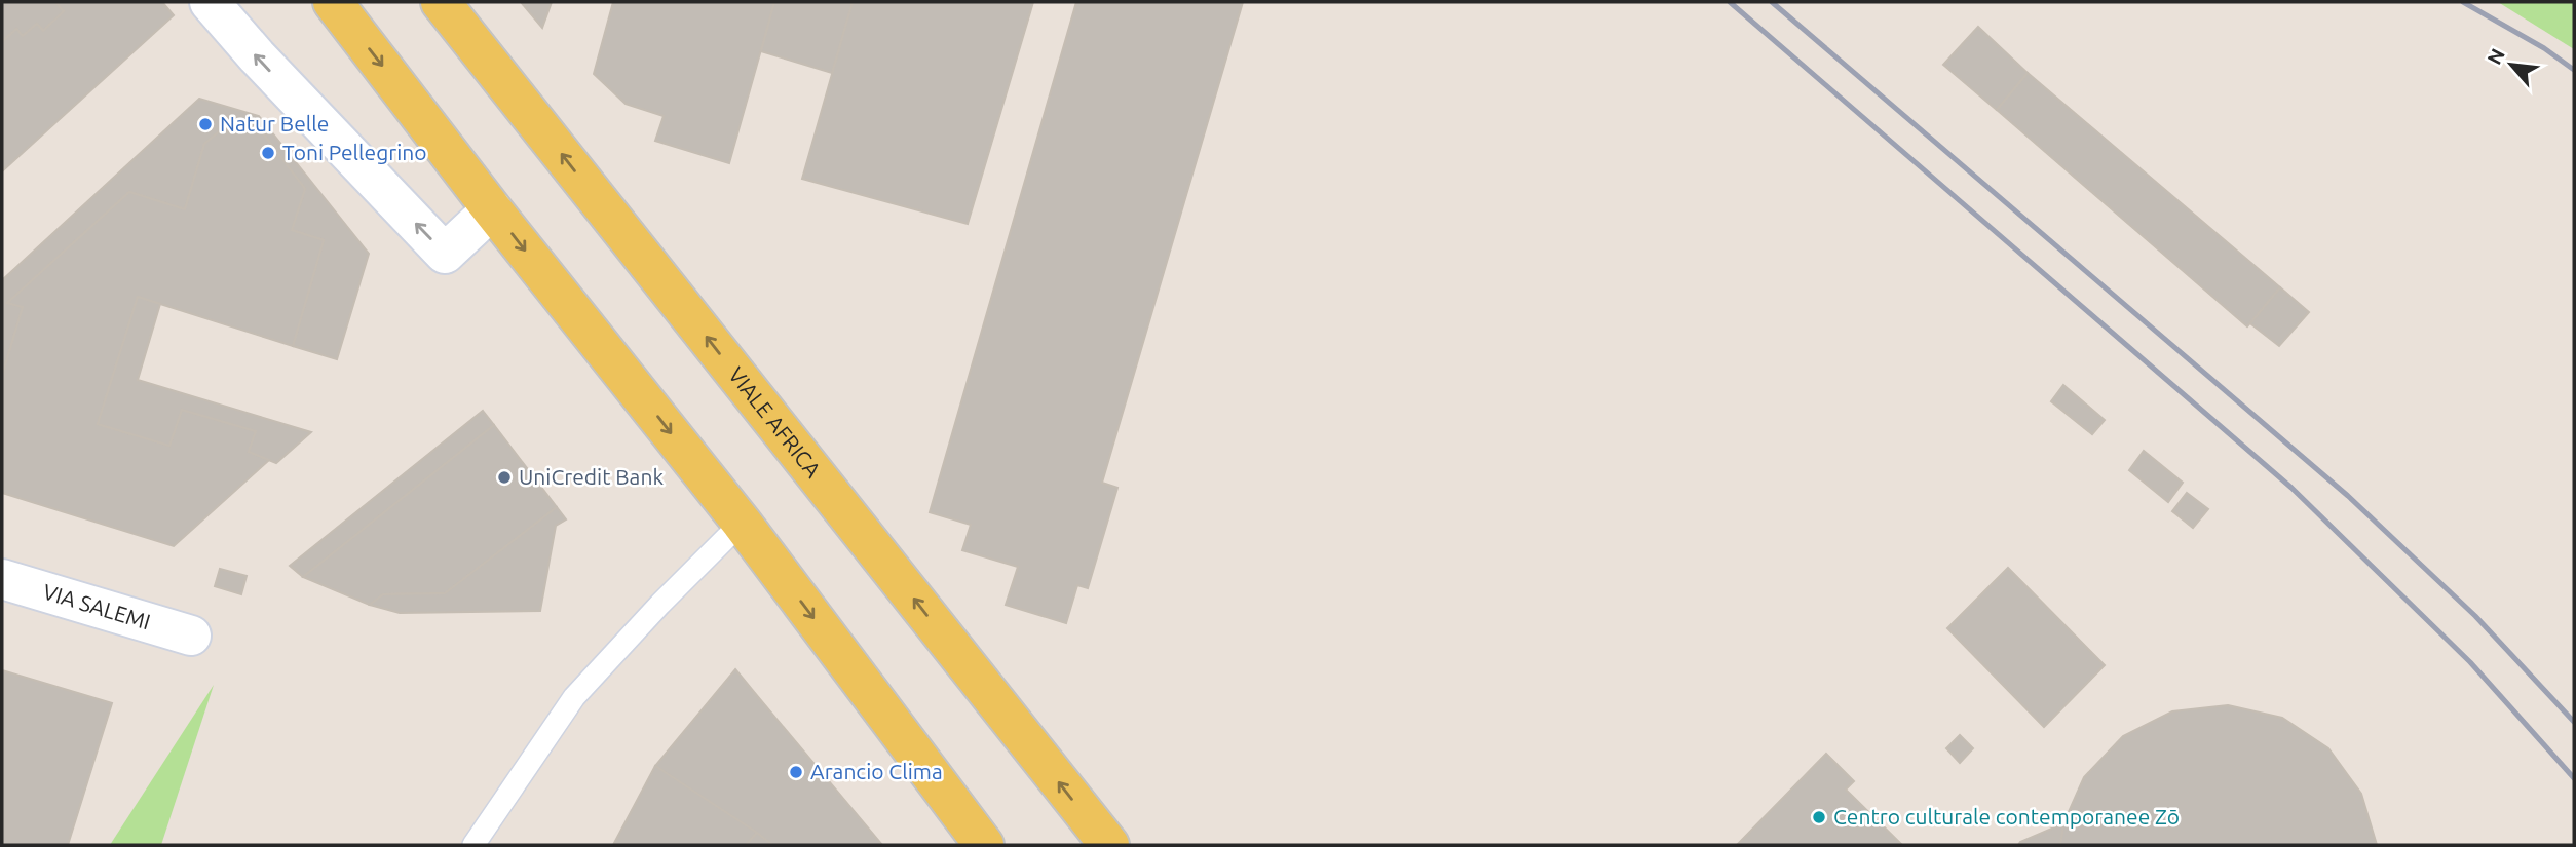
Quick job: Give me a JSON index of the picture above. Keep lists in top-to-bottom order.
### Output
{
  "streets": {
    "main road": ["VIALE AFRICA"],
    "street": ["VIA SALEMI"]
  },
  "places": [
    "Natur Belle",
    "Toni Pellegrino",
    "UniCredit Bank",
    "Arancio Clima",
    "Centro culturale contemporanee Zō"
  ],
  "north": "top left"
}
